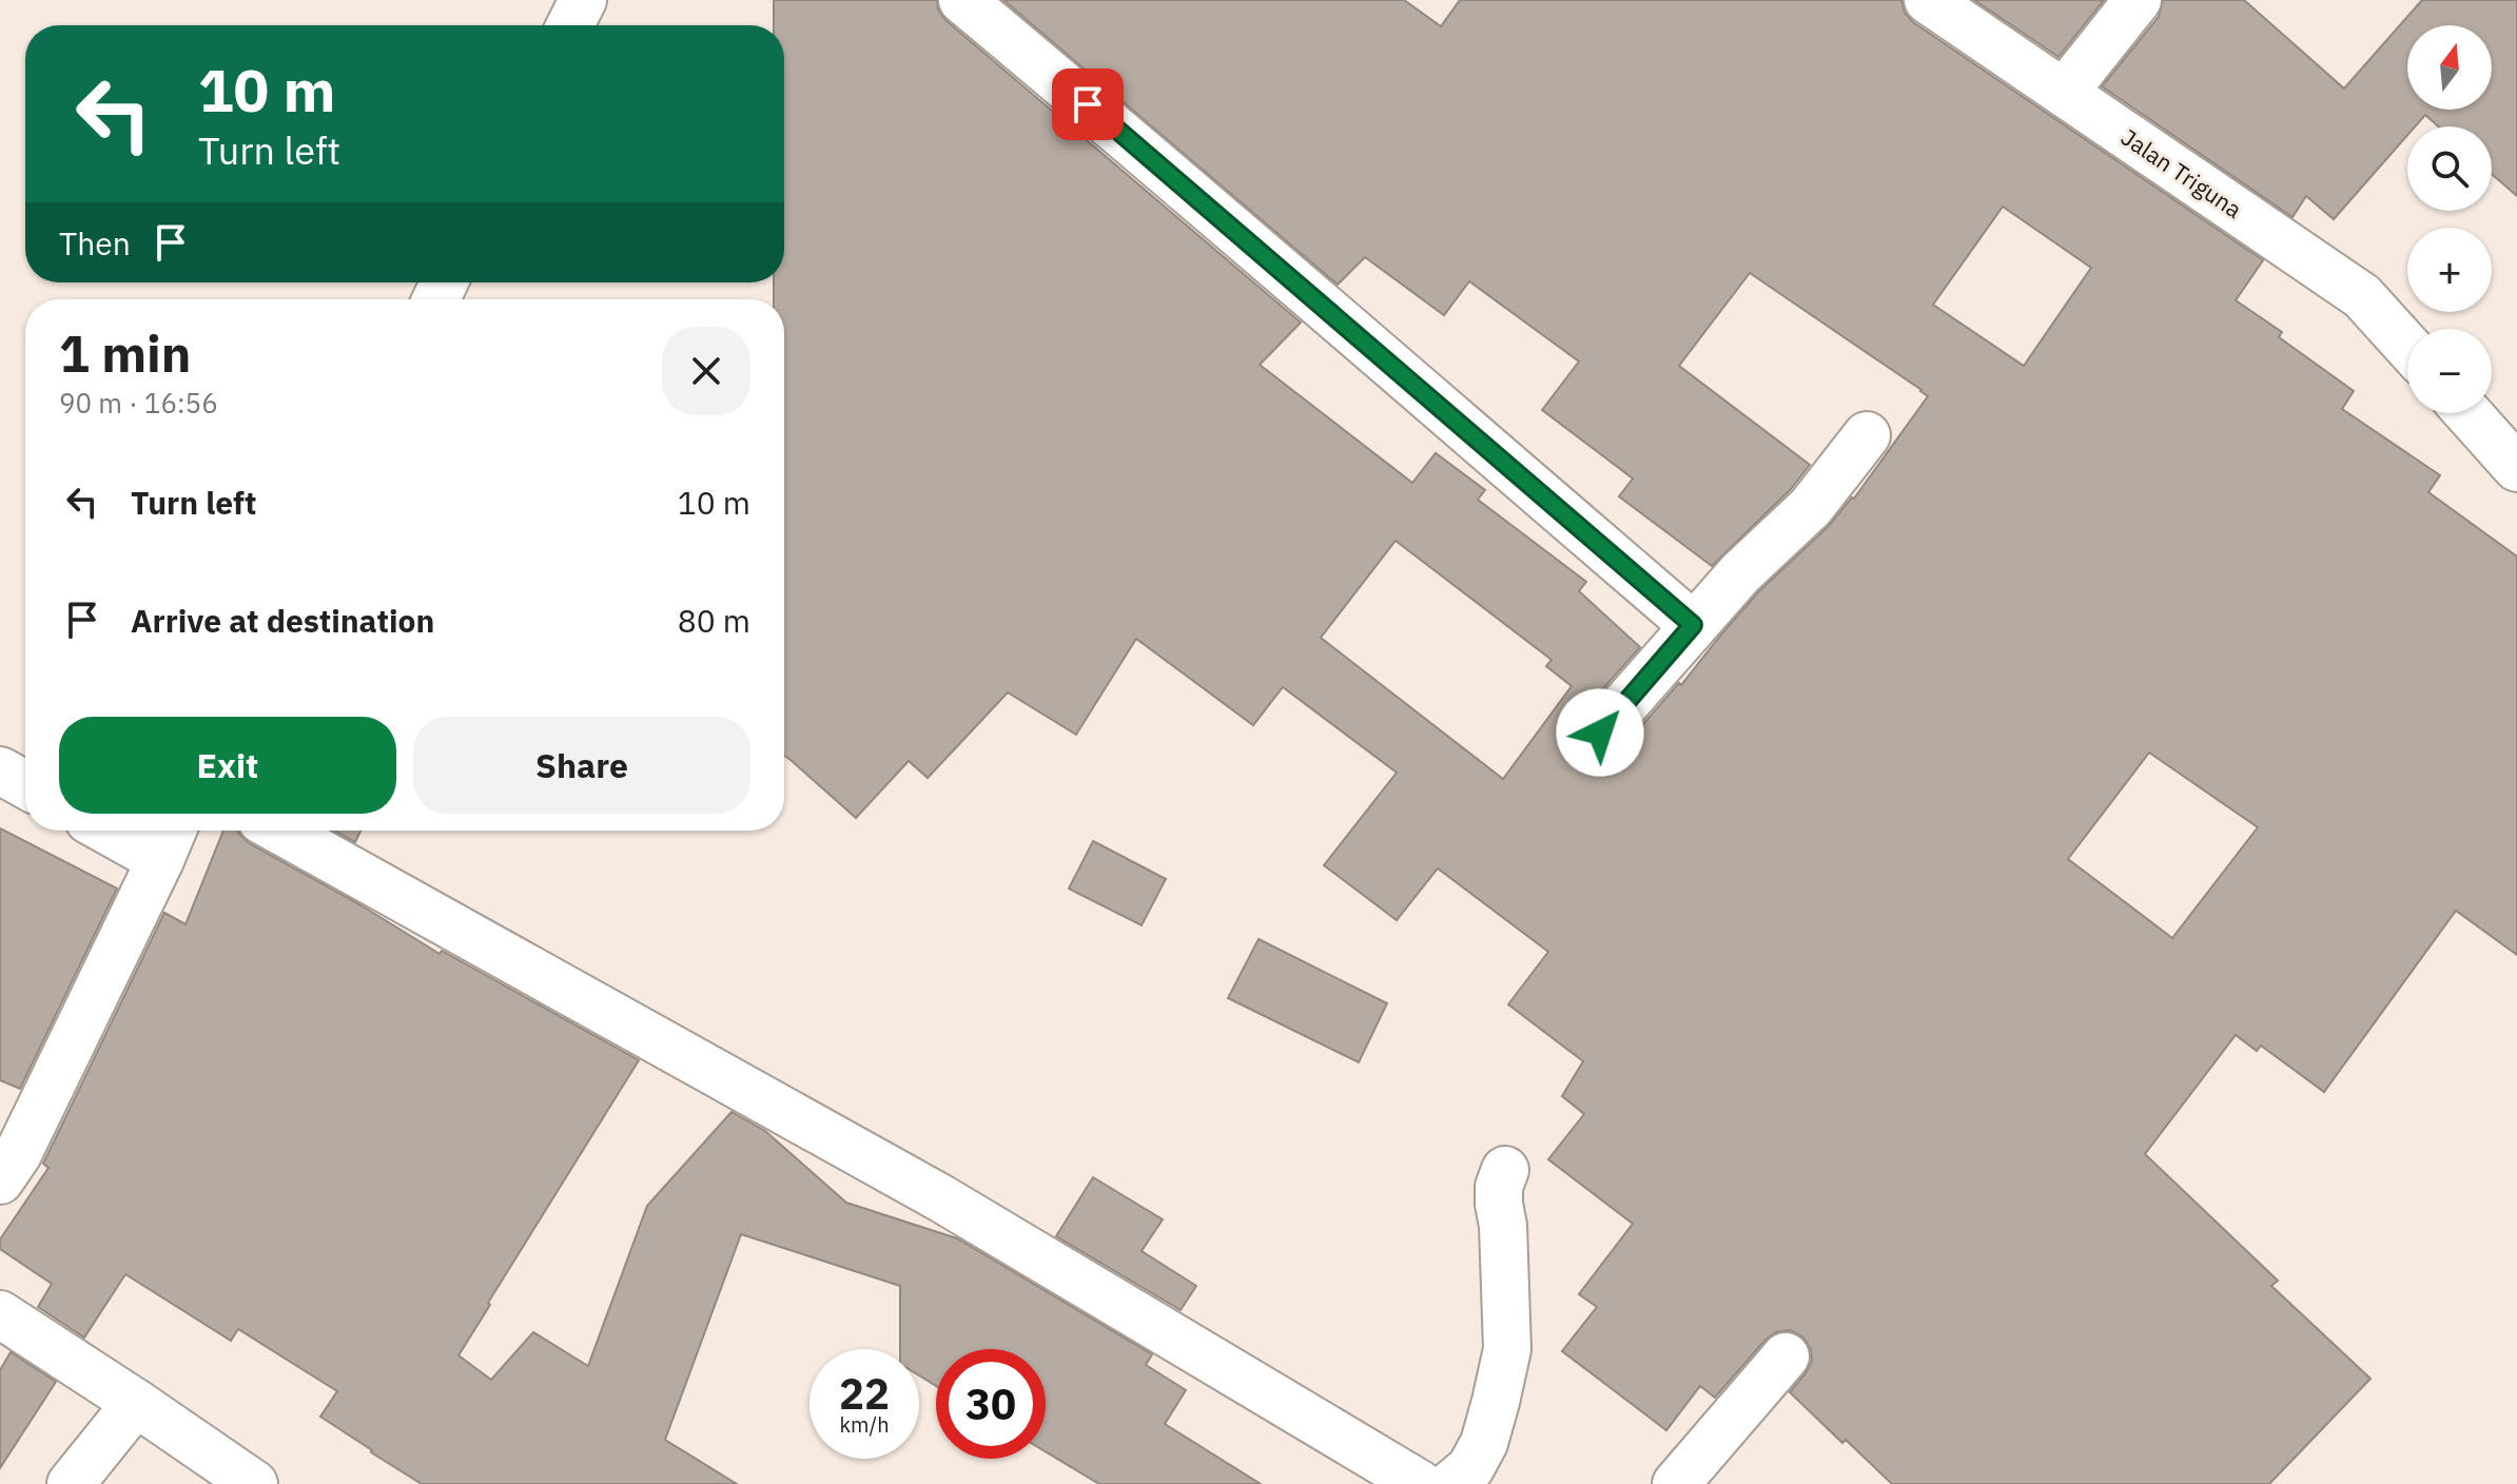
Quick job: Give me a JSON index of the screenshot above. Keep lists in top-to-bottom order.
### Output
{
  "streets": {
    "street": ["Jalan Triguna"]
  },
  "north": "top",
  "page": {
    "map_buttons": ["+", "−"],
    "turn": ["10 m", "Turn left"],
    "then": "Then",
    "heading": ["1 min", "90 m · 16:56"],
    "list": [
      {
        "name": "Turn left",
        "value": "10 m"
      },
      {
        "name": "Arrive at destination",
        "value": "80 m"
      }
    ],
    "buttons": ["Exit", "Share"],
    "speed": "22 km/h",
    "limit": "30"
  }
}
